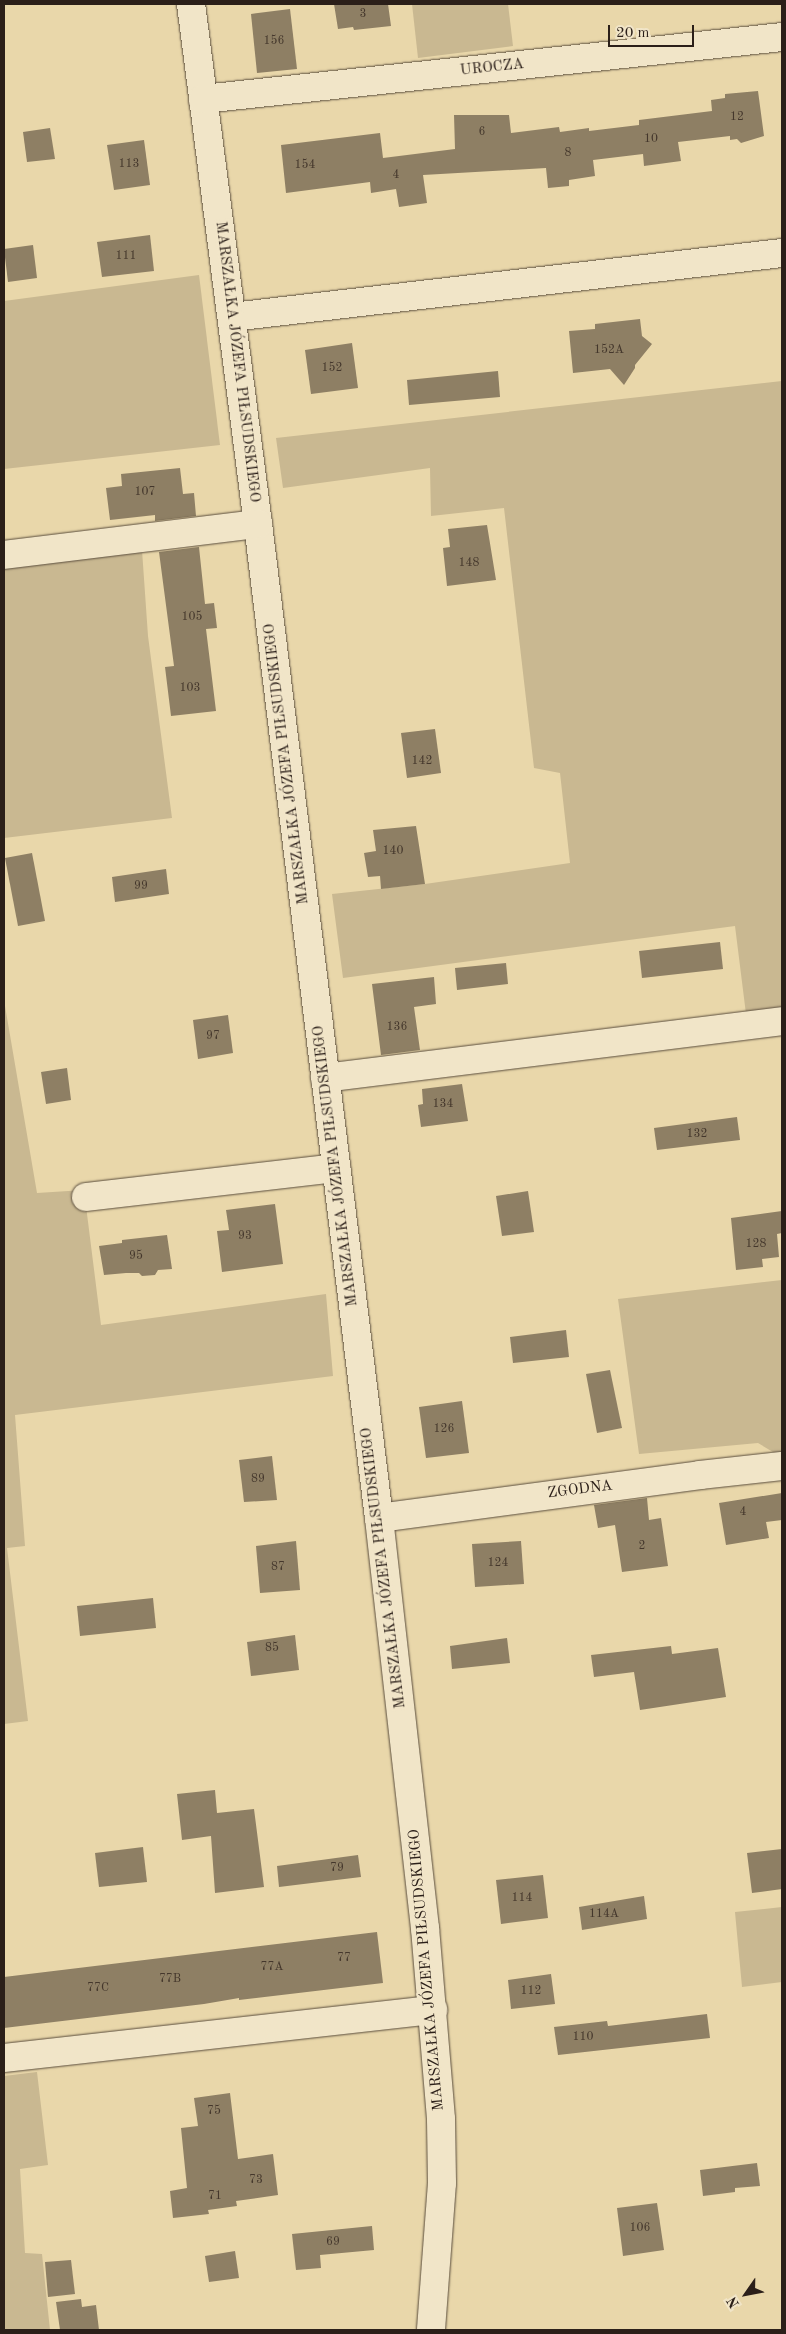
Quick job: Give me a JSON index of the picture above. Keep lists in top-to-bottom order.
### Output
{
  "streets": {
    "street": ["UROCZA", "MARSZAŁKA JÓZEFA PIŁSUDSKIEGO", "ZGODNA"]
  },
  "crossings": [
    ["UROCZA", "MARSZAŁKA JÓZEFA PIŁSUDSKIEGO"],
    ["MARSZAŁKA JÓZEFA PIŁSUDSKIEGO", "ZGODNA"]
  ],
  "house_numbers": [
    "3",
    "156",
    "12",
    "6",
    "10",
    "8",
    "113",
    "154",
    "4",
    "111",
    "152A",
    "152",
    "107",
    "148",
    "105",
    "103",
    "142",
    "140",
    "99",
    "136",
    "97",
    "134",
    "132",
    "93",
    "128",
    "95",
    "126",
    "89",
    "4",
    "2",
    "124",
    "87",
    "85",
    "79",
    "114",
    "114A",
    "77",
    "77A",
    "77B",
    "77C",
    "112",
    "110",
    "75",
    "73",
    "71",
    "106",
    "69"
  ],
  "scale_bar": "20 m",
  "north": "bottom left"
}
